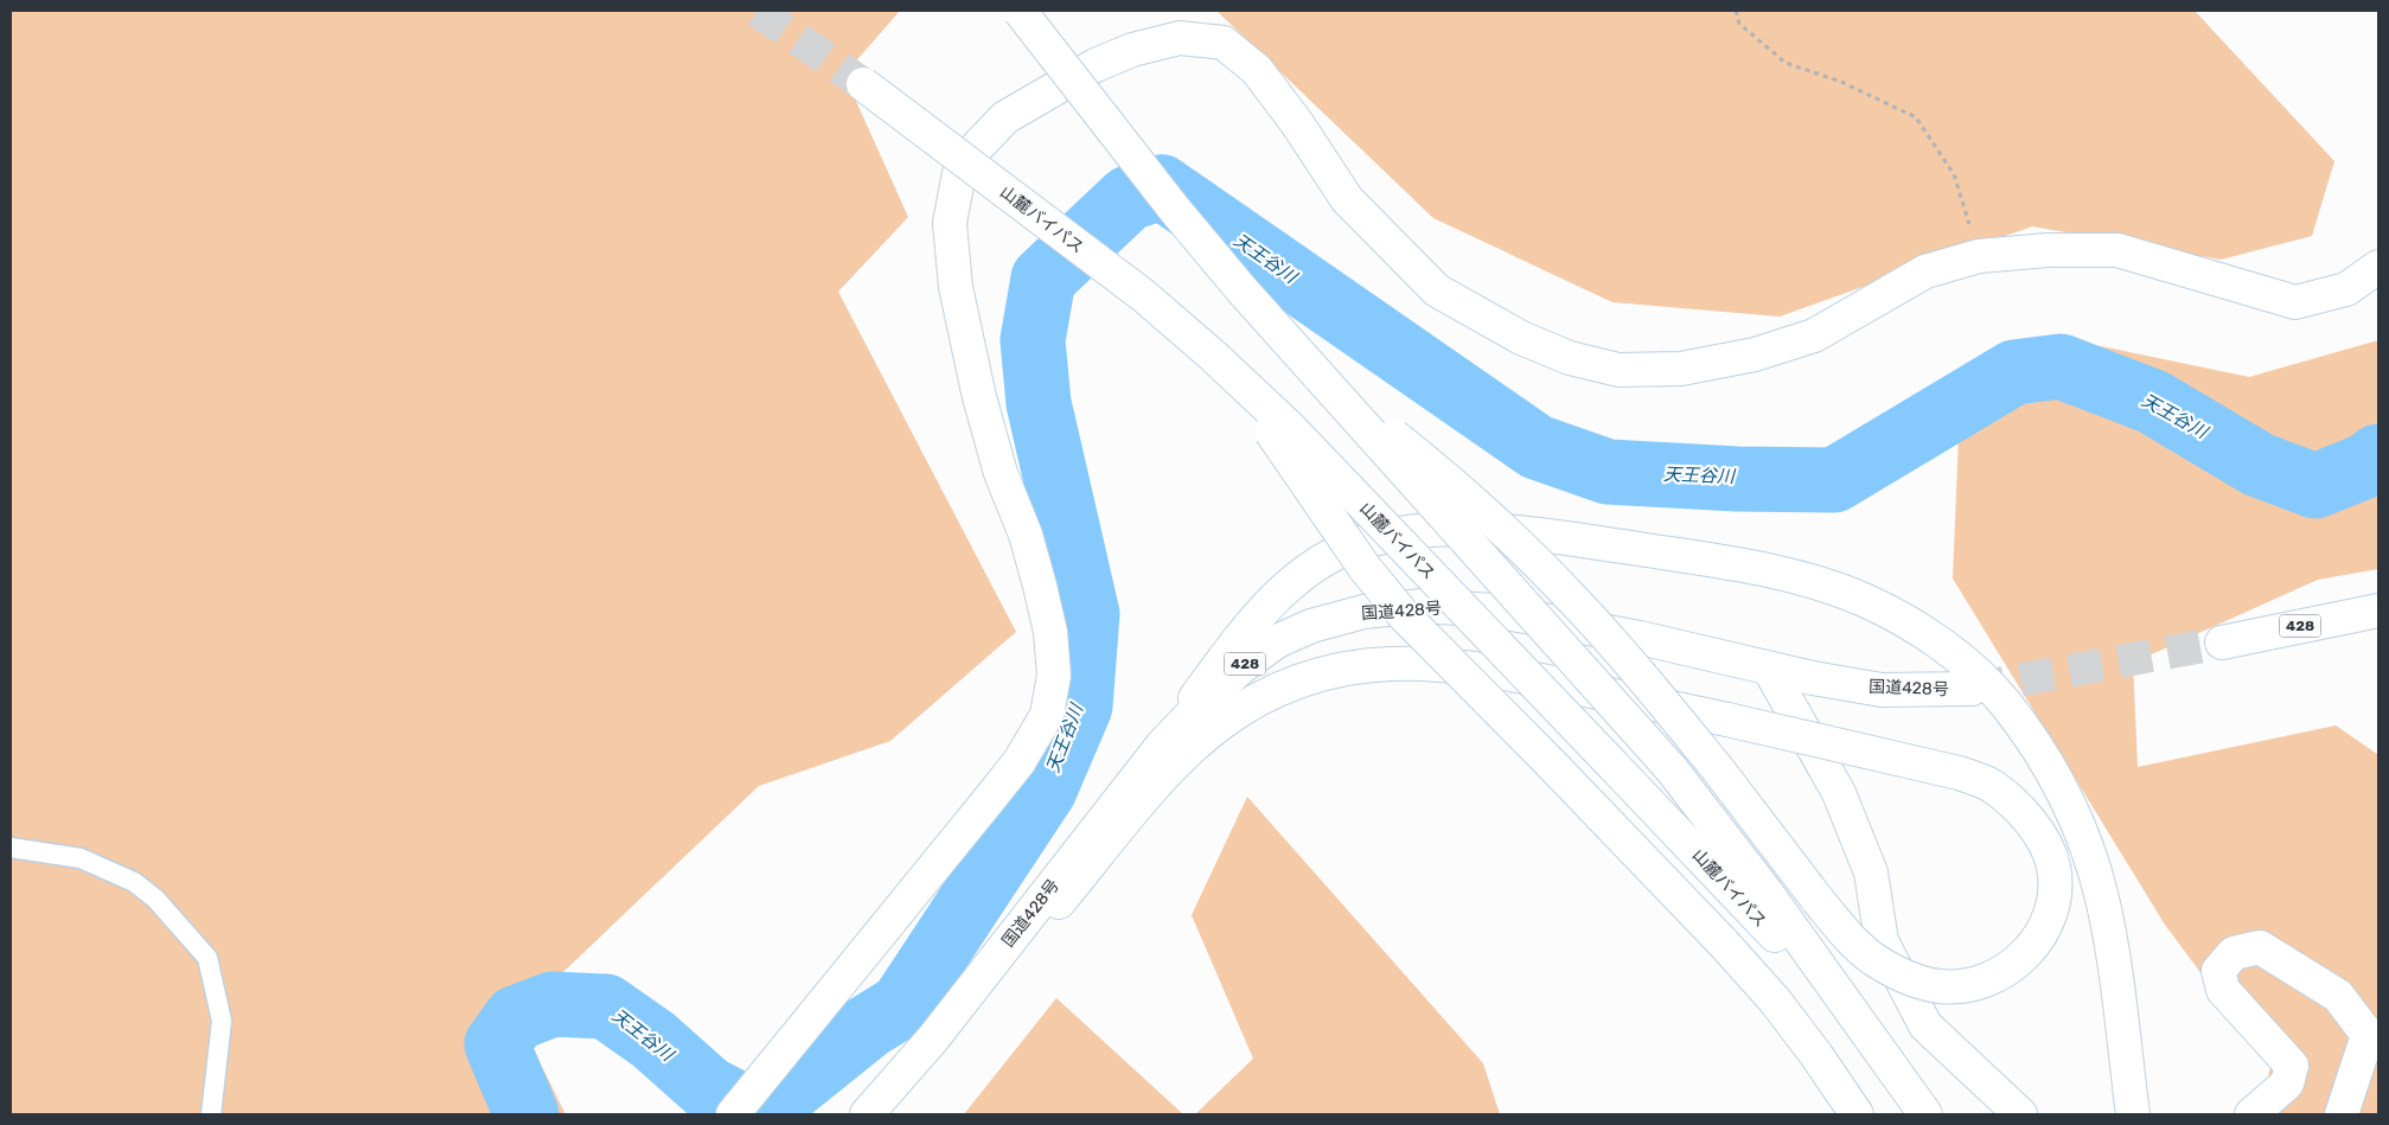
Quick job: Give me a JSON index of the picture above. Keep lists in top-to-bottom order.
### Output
{
  "streets": {
    "main road": ["山麓バイパス", "国道428号", "428"]
  },
  "water": ["天王谷川"]
}
